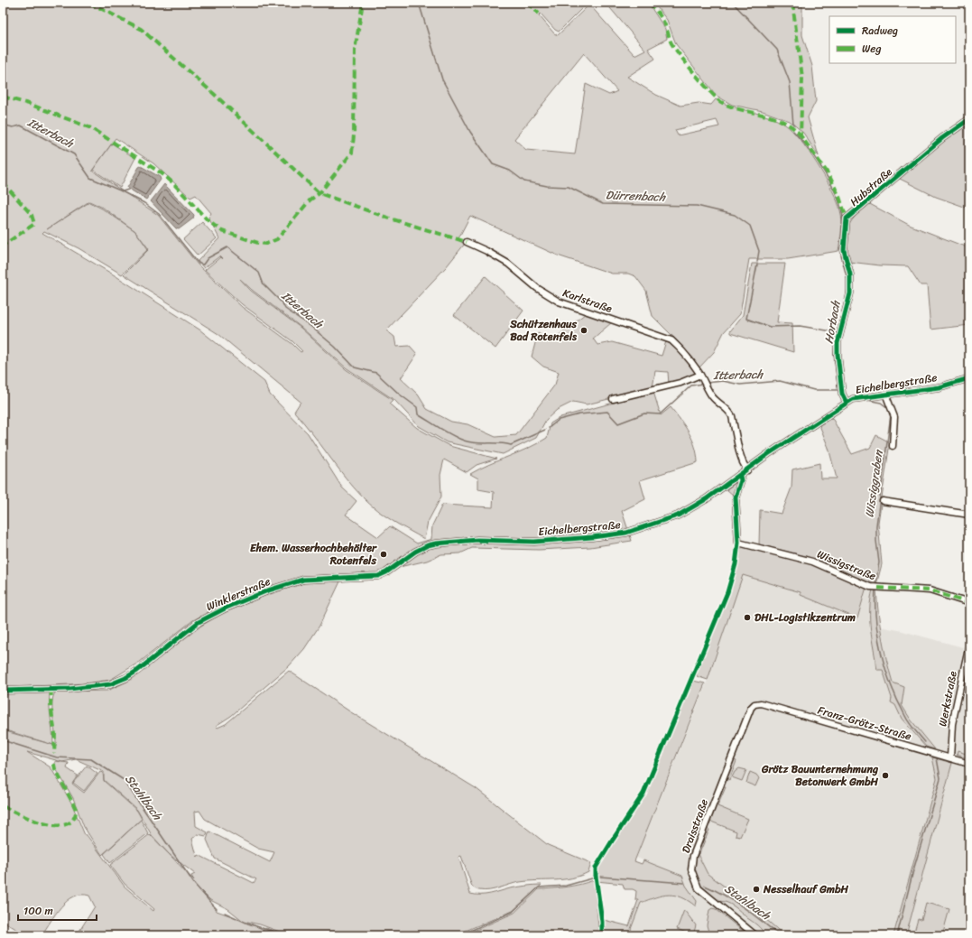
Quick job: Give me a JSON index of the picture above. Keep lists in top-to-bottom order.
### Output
{
  "streets": {
    "street": [
      "Hubstraße",
      "Karlstraße",
      "Eichelbergstraße",
      "Wissigstraße",
      "Winklerstraße",
      "Werkstraße",
      "Franz-Grötz-Straße",
      "Draisstraße"
    ]
  },
  "crossings": [
    ["Hubstraße", "Eichelbergstraße"],
    ["Karlstraße", "Eichelbergstraße"],
    ["Eichelbergstraße", "Wissigstraße"],
    ["Eichelbergstraße", "Winklerstraße"],
    ["Werkstraße", "Franz-Grötz-Straße"],
    ["Franz-Grötz-Straße", "Draisstraße"]
  ],
  "water": [
    "Itterbach",
    "Dürrenbach",
    "Horbach",
    "Wissiggraben",
    "Stahlbach"
  ],
  "places": [
    "Schützenhaus Bad Rotenfels",
    "Ehem. Wasserhochbehälter Rotenfels",
    "DHL-Logistikzentrum",
    "Grötz Bauunternehmung Betonwerk GmbH",
    "Nesselhauf GmbH"
  ],
  "legend": ["Radweg", "Weg"],
  "scale_bar": "100 m"
}
